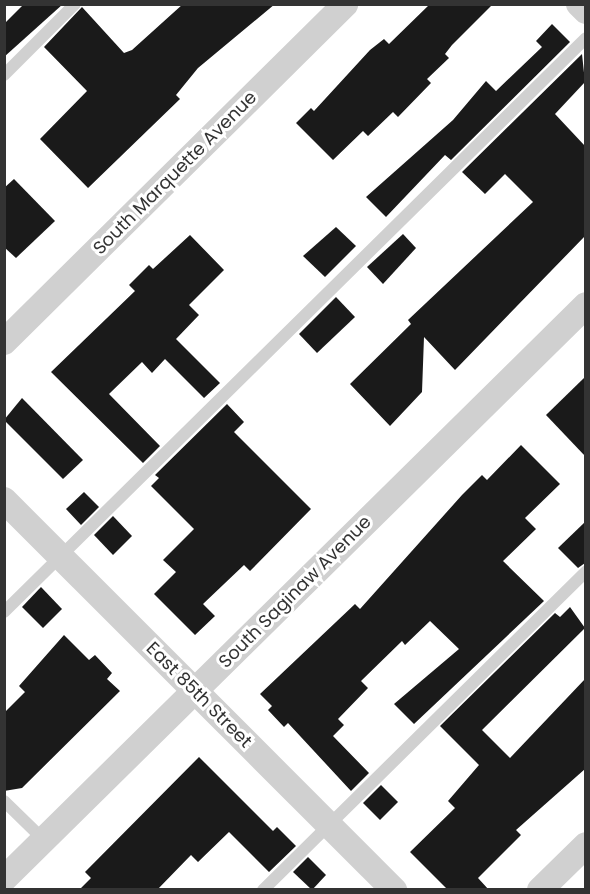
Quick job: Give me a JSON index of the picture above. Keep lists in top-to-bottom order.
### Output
{
  "streets": {
    "street": ["South Marquette Avenue", "South Saginaw Avenue", "East 85th Street"]
  },
  "crossings": [
    ["South Saginaw Avenue", "East 85th Street"]
  ]
}
